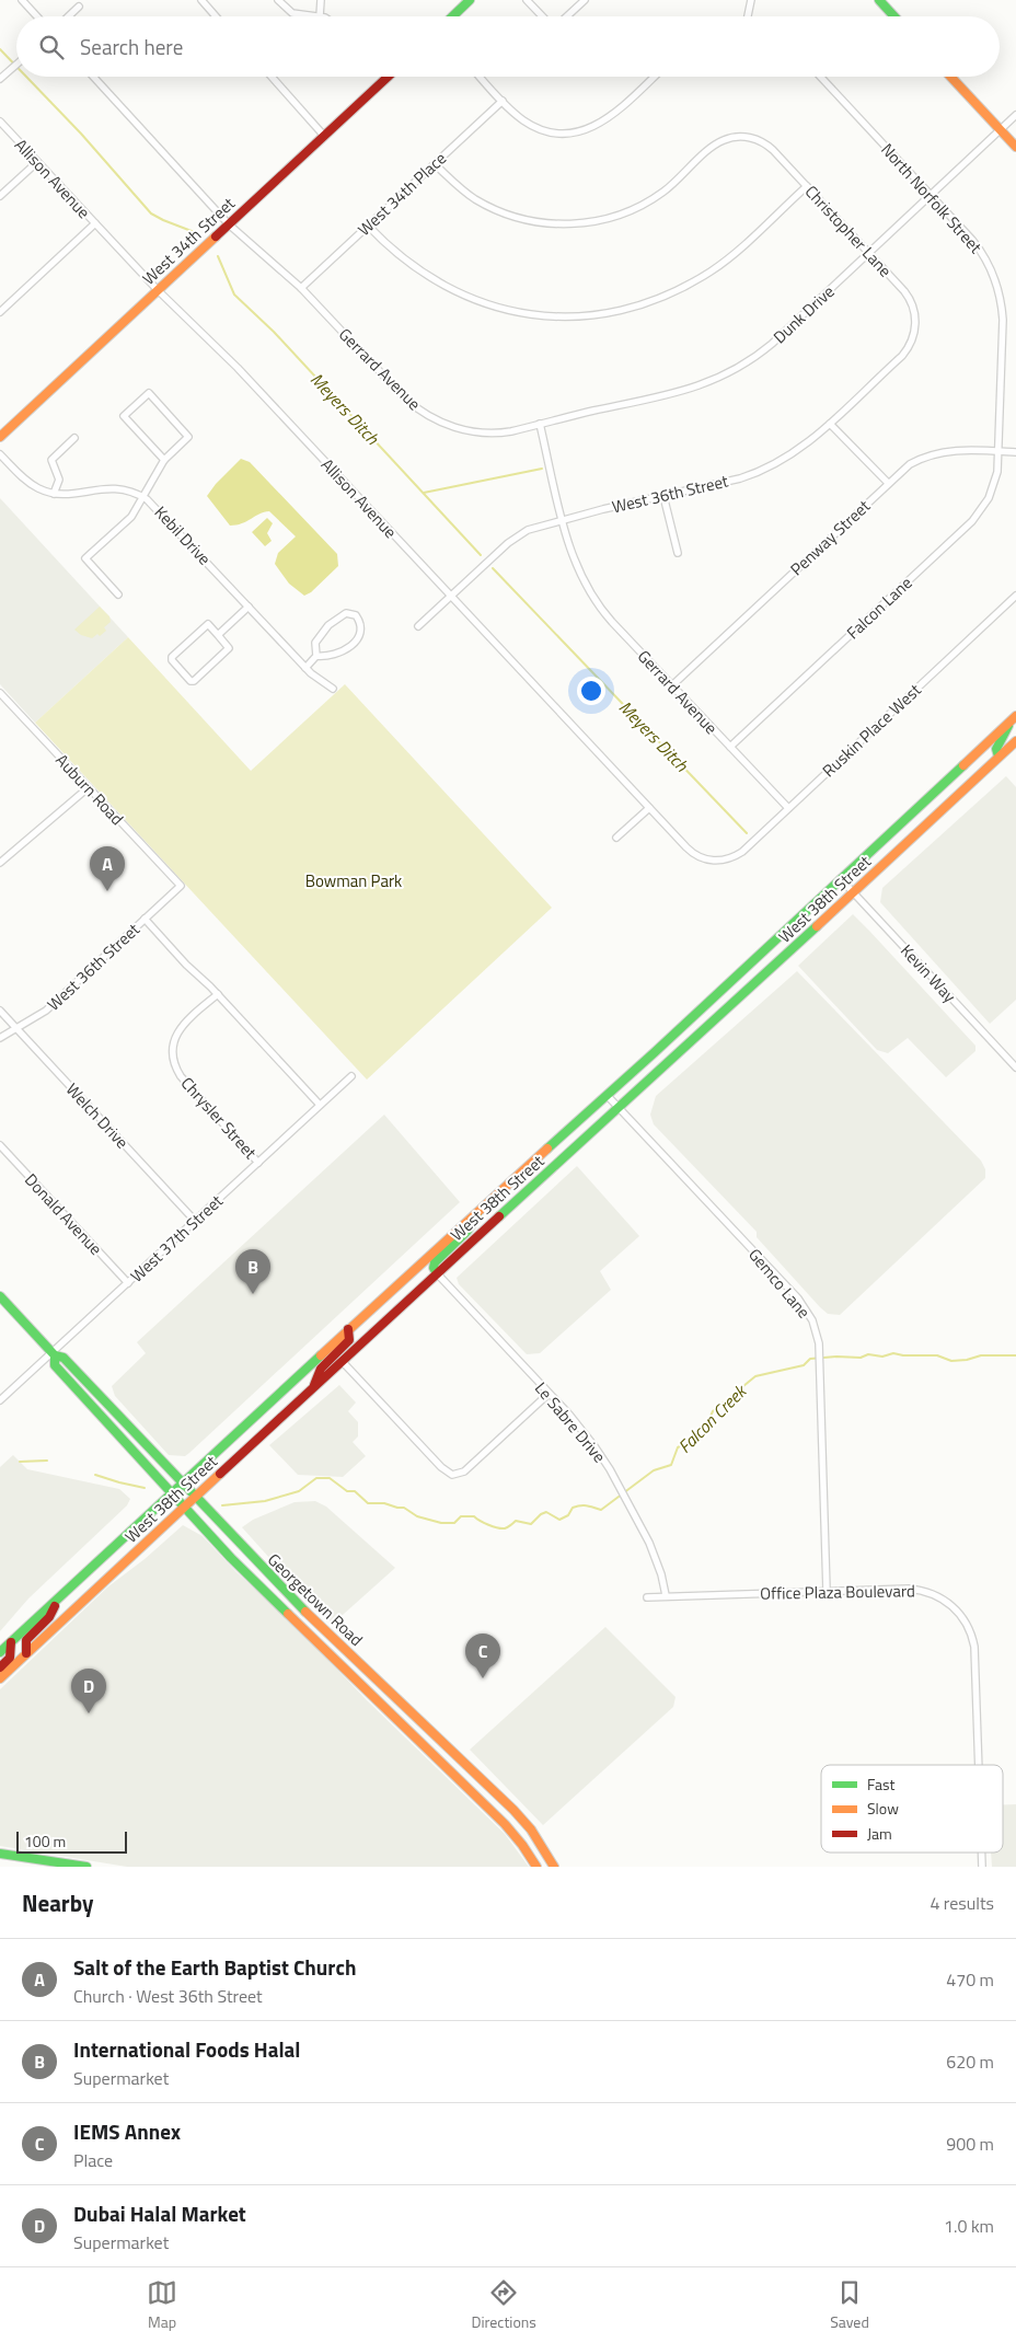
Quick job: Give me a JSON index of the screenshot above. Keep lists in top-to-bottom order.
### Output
{
  "streets": {
    "main road": ["West 34th Street", "West 38th Street", "Georgetown Road"],
    "street": [
      "Allison Avenue",
      "West 34th Place",
      "North Norfolk Street",
      "Christopher Lane",
      "Dunk Drive",
      "Gerrard Avenue",
      "West 36th Street",
      "Kebil Drive",
      "Penway Street",
      "Falcon Lane",
      "Ruskin Place West",
      "Auburn Road",
      "Kevin Way",
      "Welch Drive",
      "Chrysler Street",
      "Donald Avenue",
      "West 37th Street",
      "Gemco Lane",
      "Le Sabre Drive",
      "Office Plaza Boulevard"
    ]
  },
  "crossings": [
    ["Allison Avenue", "West 34th Street"],
    ["Allison Avenue", "West 36th Street"],
    ["Allison Avenue", "Ruskin Place West"],
    ["West 34th Place", "Christopher Lane"],
    ["West 34th Place", "Gerrard Avenue"],
    ["North Norfolk Street", "Dunk Drive"],
    ["North Norfolk Street", "Penway Street"],
    ["North Norfolk Street", "Falcon Lane"],
    ["Christopher Lane", "Dunk Drive"],
    ["Christopher Lane", "West 36th Street"],
    ["West 34th Street", "Gerrard Avenue"],
    ["Dunk Drive", "Gerrard Avenue"],
    ["Gerrard Avenue", "West 36th Street"],
    ["Gerrard Avenue", "Penway Street"],
    ["Gerrard Avenue", "Falcon Lane"],
    ["Gerrard Avenue", "Ruskin Place West"],
    ["West 36th Street", "Auburn Road"],
    ["West 36th Street", "Welch Drive"],
    ["Penway Street", "Falcon Lane"],
    ["West 38th Street", "Kevin Way"],
    ["West 38th Street", "Gemco Lane"],
    ["West 38th Street", "Le Sabre Drive"],
    ["West 38th Street", "Georgetown Road"],
    ["Welch Drive", "West 37th Street"],
    ["Chrysler Street", "West 37th Street"],
    ["Donald Avenue", "West 37th Street"],
    ["West 37th Street", "Georgetown Road"],
    ["Gemco Lane", "Office Plaza Boulevard"],
    ["Le Sabre Drive", "Office Plaza Boulevard"]
  ],
  "water": ["Meyers Ditch", "Falcon Creek"],
  "parks": ["Bowman Park"],
  "legend": ["Fast", "Slow", "Jam"],
  "scale_bar": "100 m",
  "page": {
    "search": "Search here",
    "pins": [
      "A",
      "B",
      "C",
      "D"
    ],
    "scale": "100 m",
    "heading": ["Nearby", "4 results"],
    "list": [
      {
        "mark": "A",
        "name": "Salt of the Earth Baptist Church",
        "note": "Church · West 36th Street",
        "value": "470 m"
      },
      {
        "mark": "B",
        "name": "International Foods Halal",
        "note": "Supermarket",
        "value": "620 m"
      },
      {
        "mark": "C",
        "name": "IEMS Annex",
        "note": "Place",
        "value": "900 m"
      },
      {
        "mark": "D",
        "name": "Dubai Halal Market",
        "note": "Supermarket",
        "value": "1.0 km"
      }
    ],
    "nav": ["Map", "Directions", "Saved"]
  }
}
